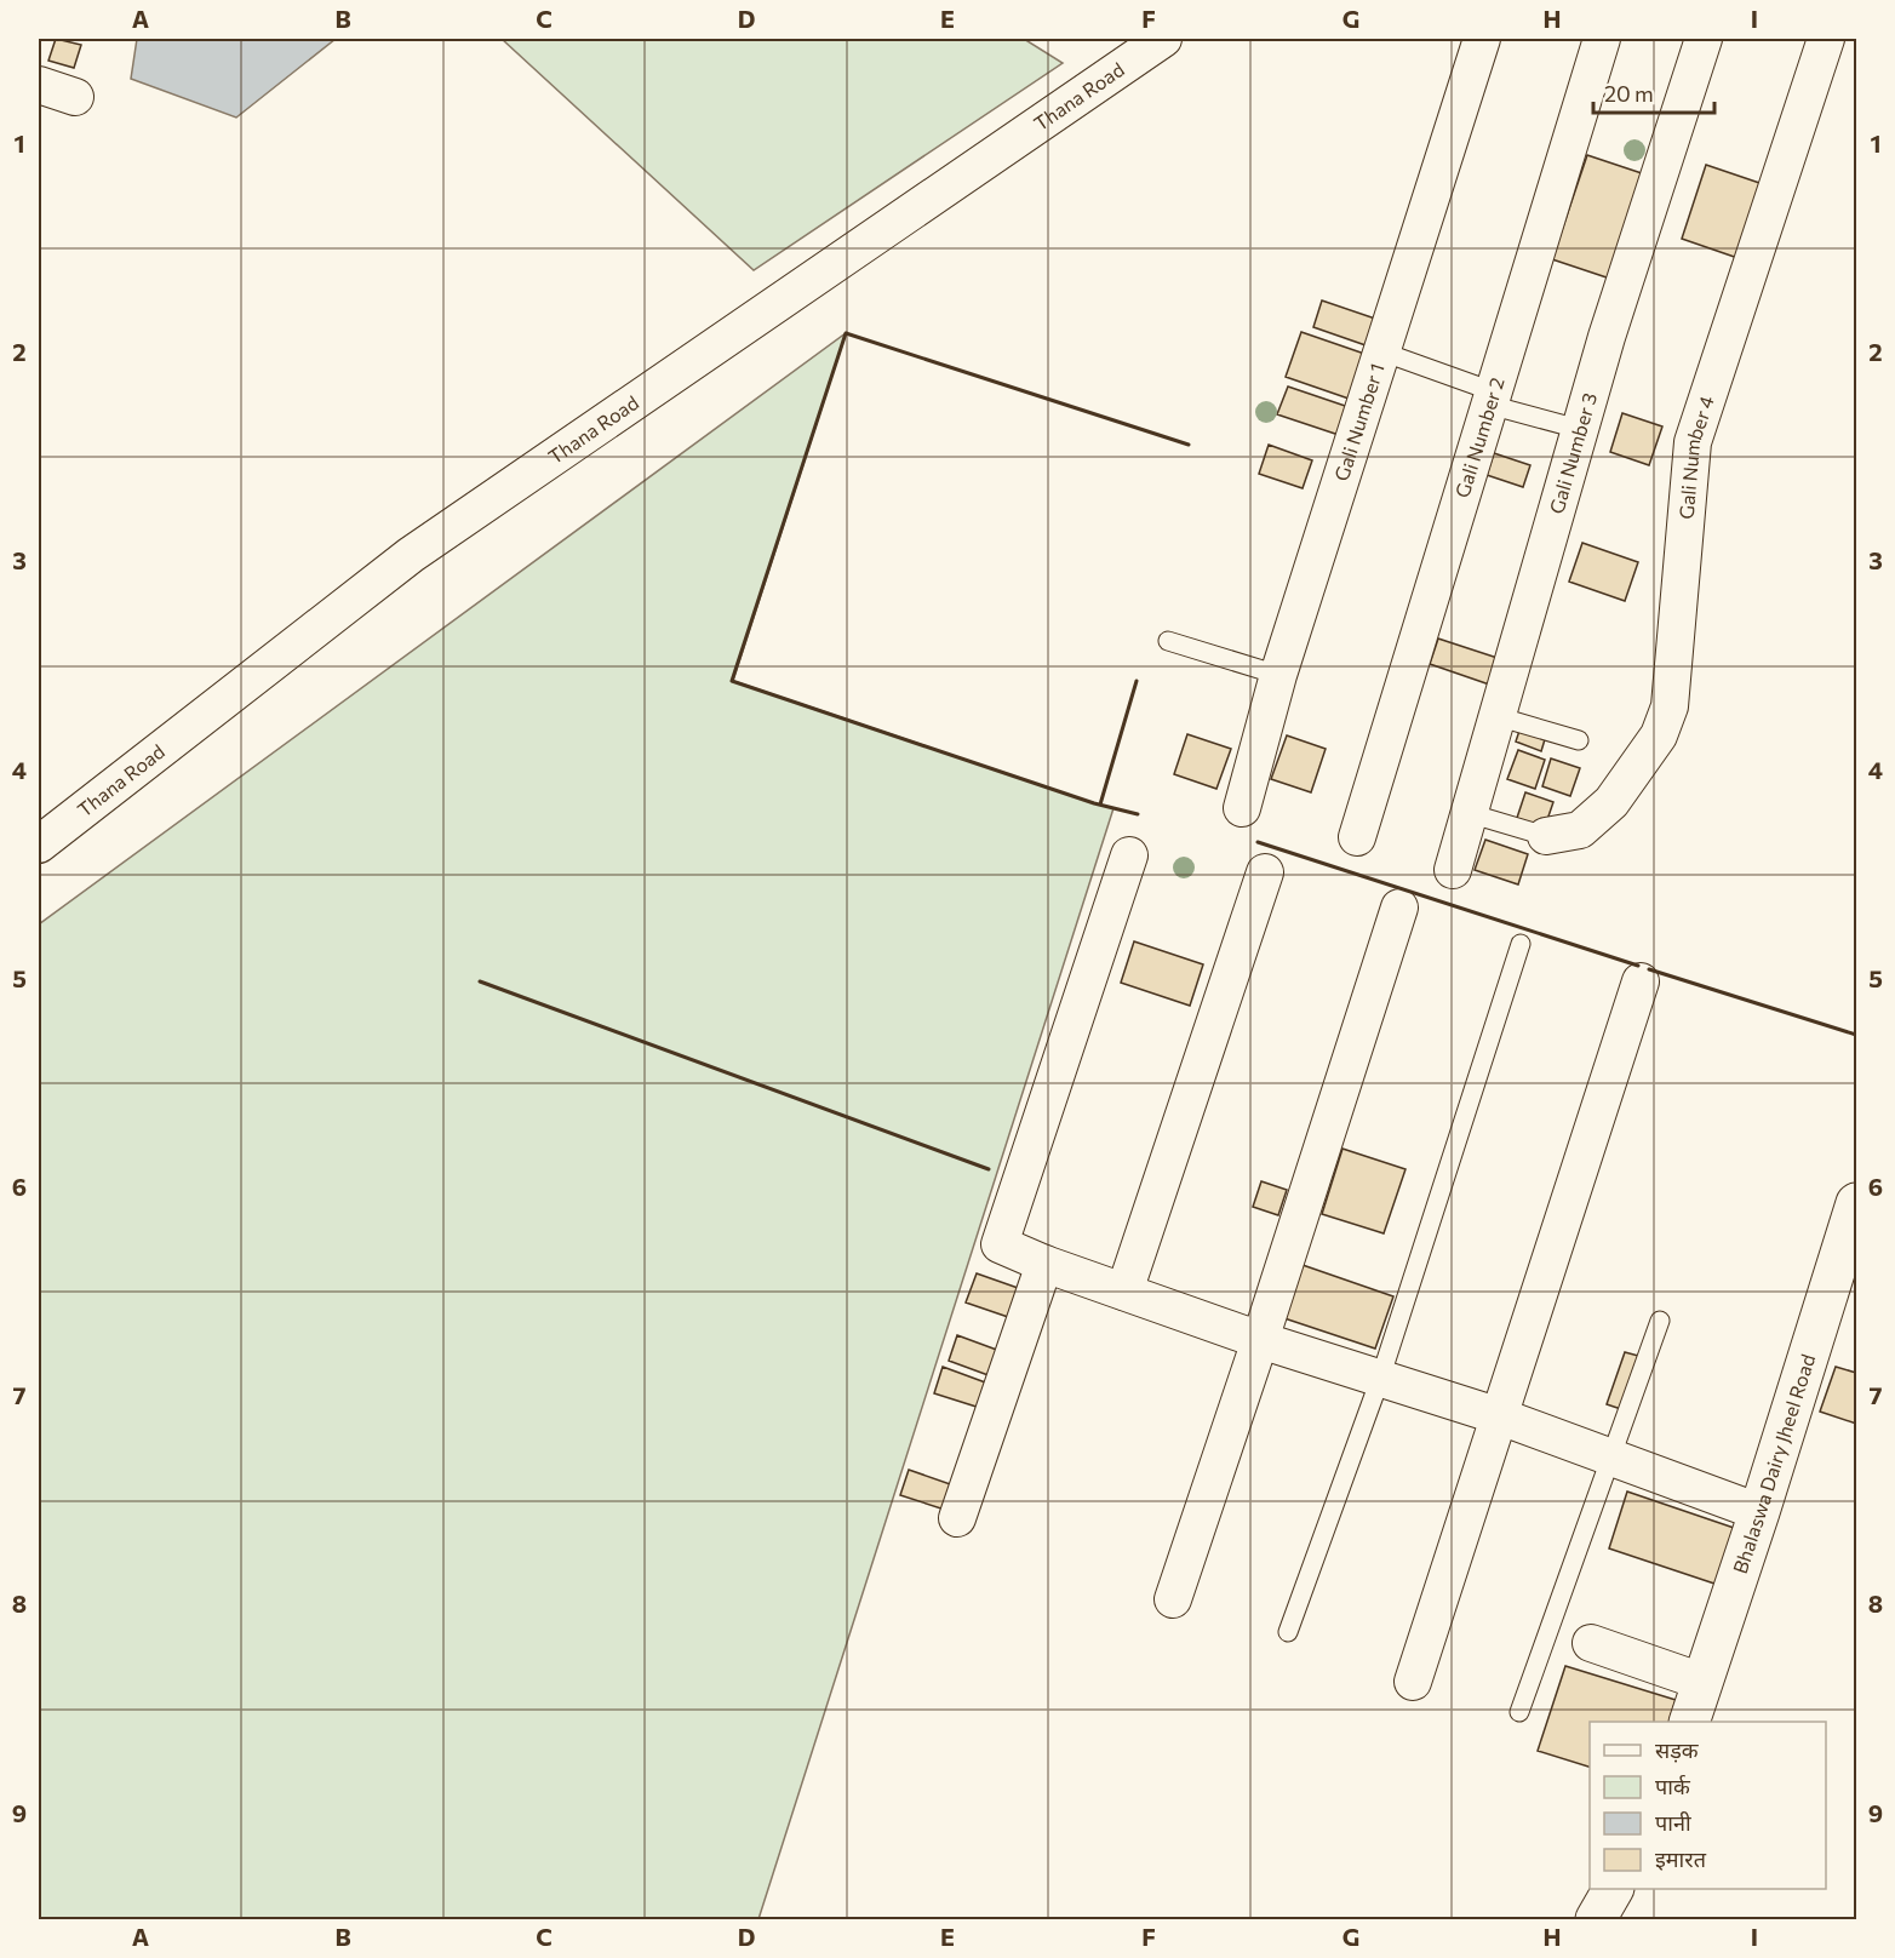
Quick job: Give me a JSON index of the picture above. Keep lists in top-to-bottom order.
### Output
{
  "streets": {
    "street": [
      "Thana Road",
      "Gali Number 1",
      "Gali Number 2",
      "Gali Number 3",
      "Gali Number 4",
      "Bhalaswa Dairy Jheel Road"
    ]
  },
  "legend": [
    "सड़क",
    "पार्क",
    "पानी",
    "इमारत"
  ],
  "scale_bar": "20 m",
  "grid": {
    "columns": [
      "A",
      "B",
      "C",
      "D",
      "E",
      "F",
      "G",
      "H",
      "I"
    ],
    "rows": [
      "1",
      "2",
      "3",
      "4",
      "5",
      "6",
      "7",
      "8",
      "9"
    ]
  }
}
